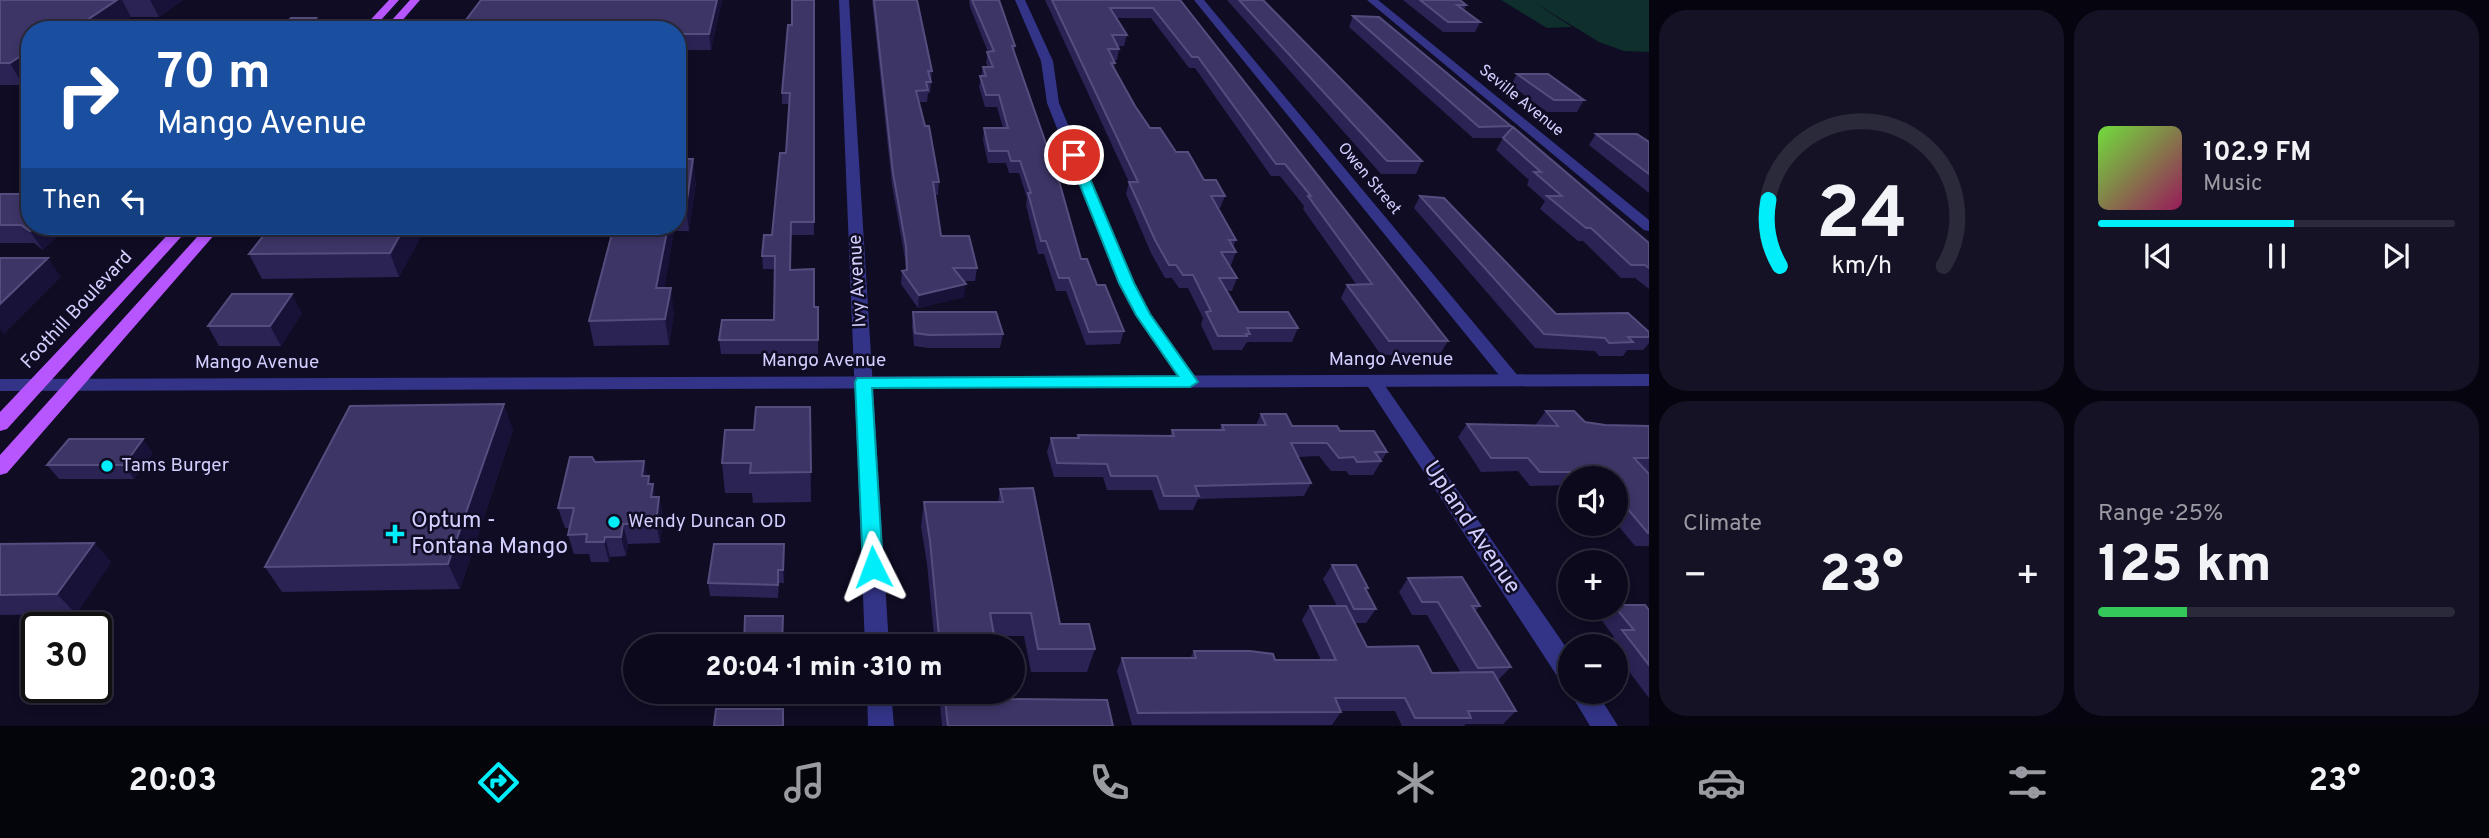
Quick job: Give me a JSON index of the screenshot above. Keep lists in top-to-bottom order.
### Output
{
  "streets": {
    "main road": ["Foothill Boulevard"],
    "street": [
      "Seville Avenue",
      "Owen Street",
      "Ivy Avenue",
      "Mango Avenue",
      "Upland Avenue"
    ]
  },
  "crossings": [
    ["Owen Street", "Mango Avenue"],
    ["Ivy Avenue", "Mango Avenue"],
    ["Foothill Boulevard", "Mango Avenue"],
    ["Mango Avenue", "Upland Avenue"]
  ],
  "places": {
    "other": ["Tams Burger", "Wendy Duncan OD"],
    "health": ["Optum - Fontana Mango"]
  },
  "page": {
    "turn": ["70 m", "Mango Avenue"],
    "song": ["102.9 FM", "Music"],
    "then": "Then",
    "tile": [
      "Climate",
      ["Range · 25%", "125 km"]
    ],
    "map_buttons": ["+", "−"],
    "heat": ["−", "23°", "+"],
    "limit": "30",
    "trip": "20:04 · 1 min · 310 m",
    "tabs": ["20:03", "23°"],
    "gauge": ["24", "km/h"]
  }
}
